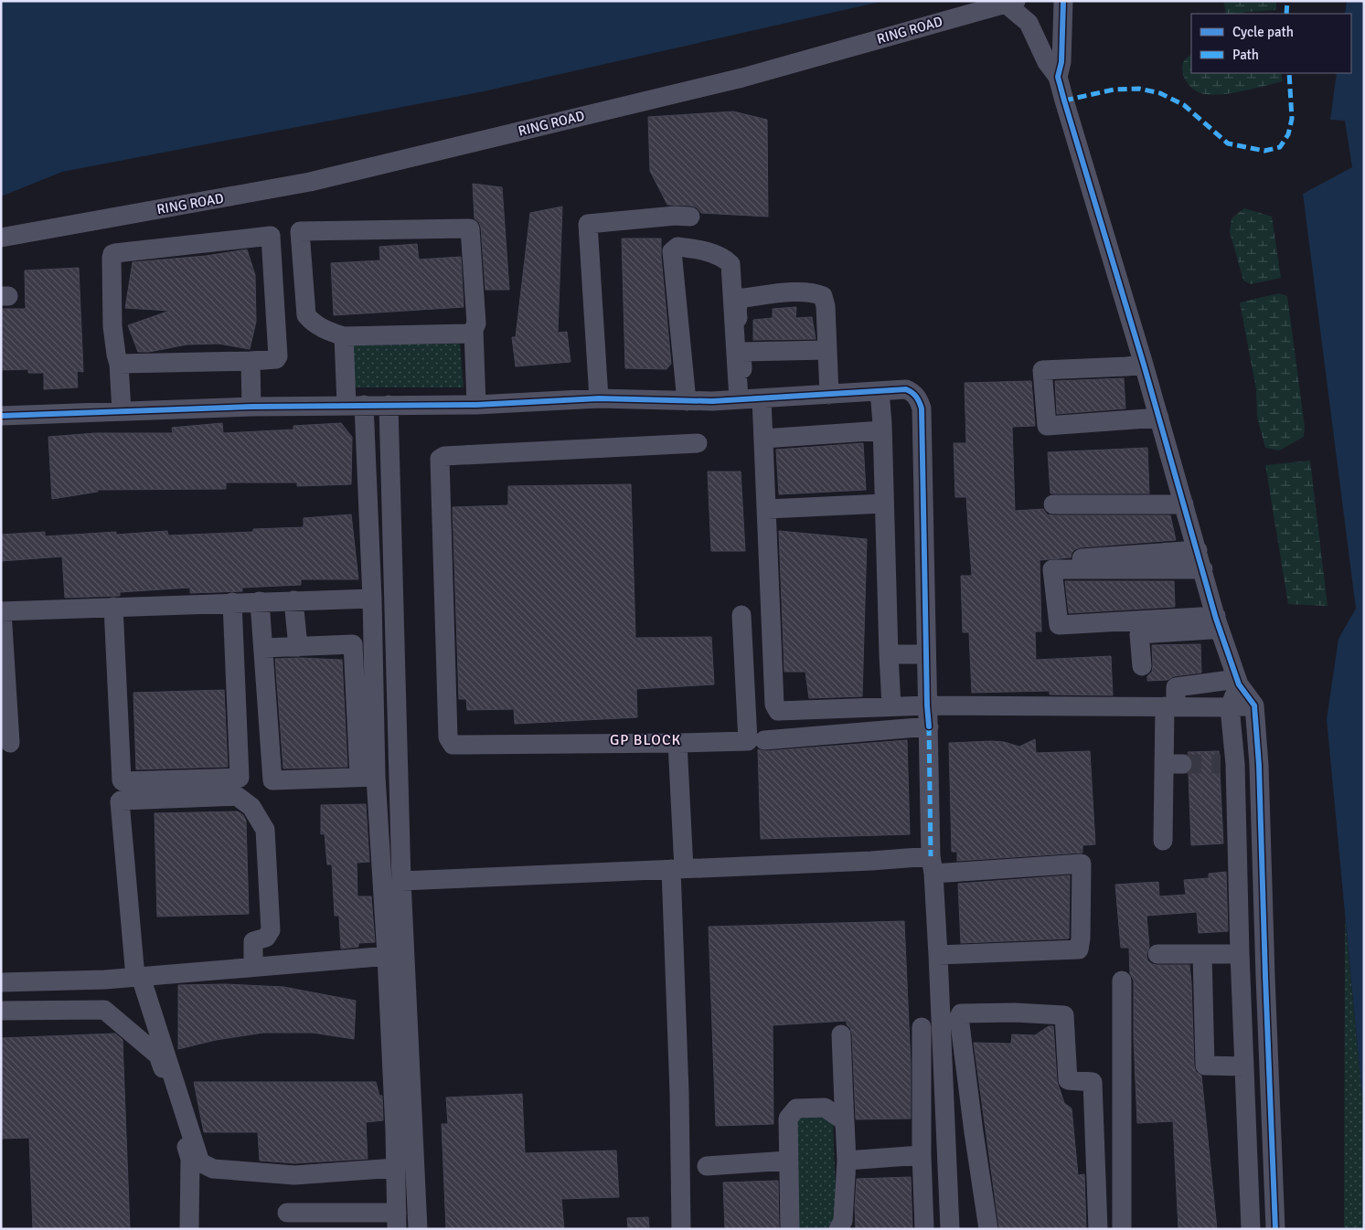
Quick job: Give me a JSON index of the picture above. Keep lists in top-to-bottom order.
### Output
{
  "streets": {
    "street": ["RING ROAD"]
  },
  "districts": ["GP BLOCK"],
  "legend": ["Cycle path", "Path"]
}
